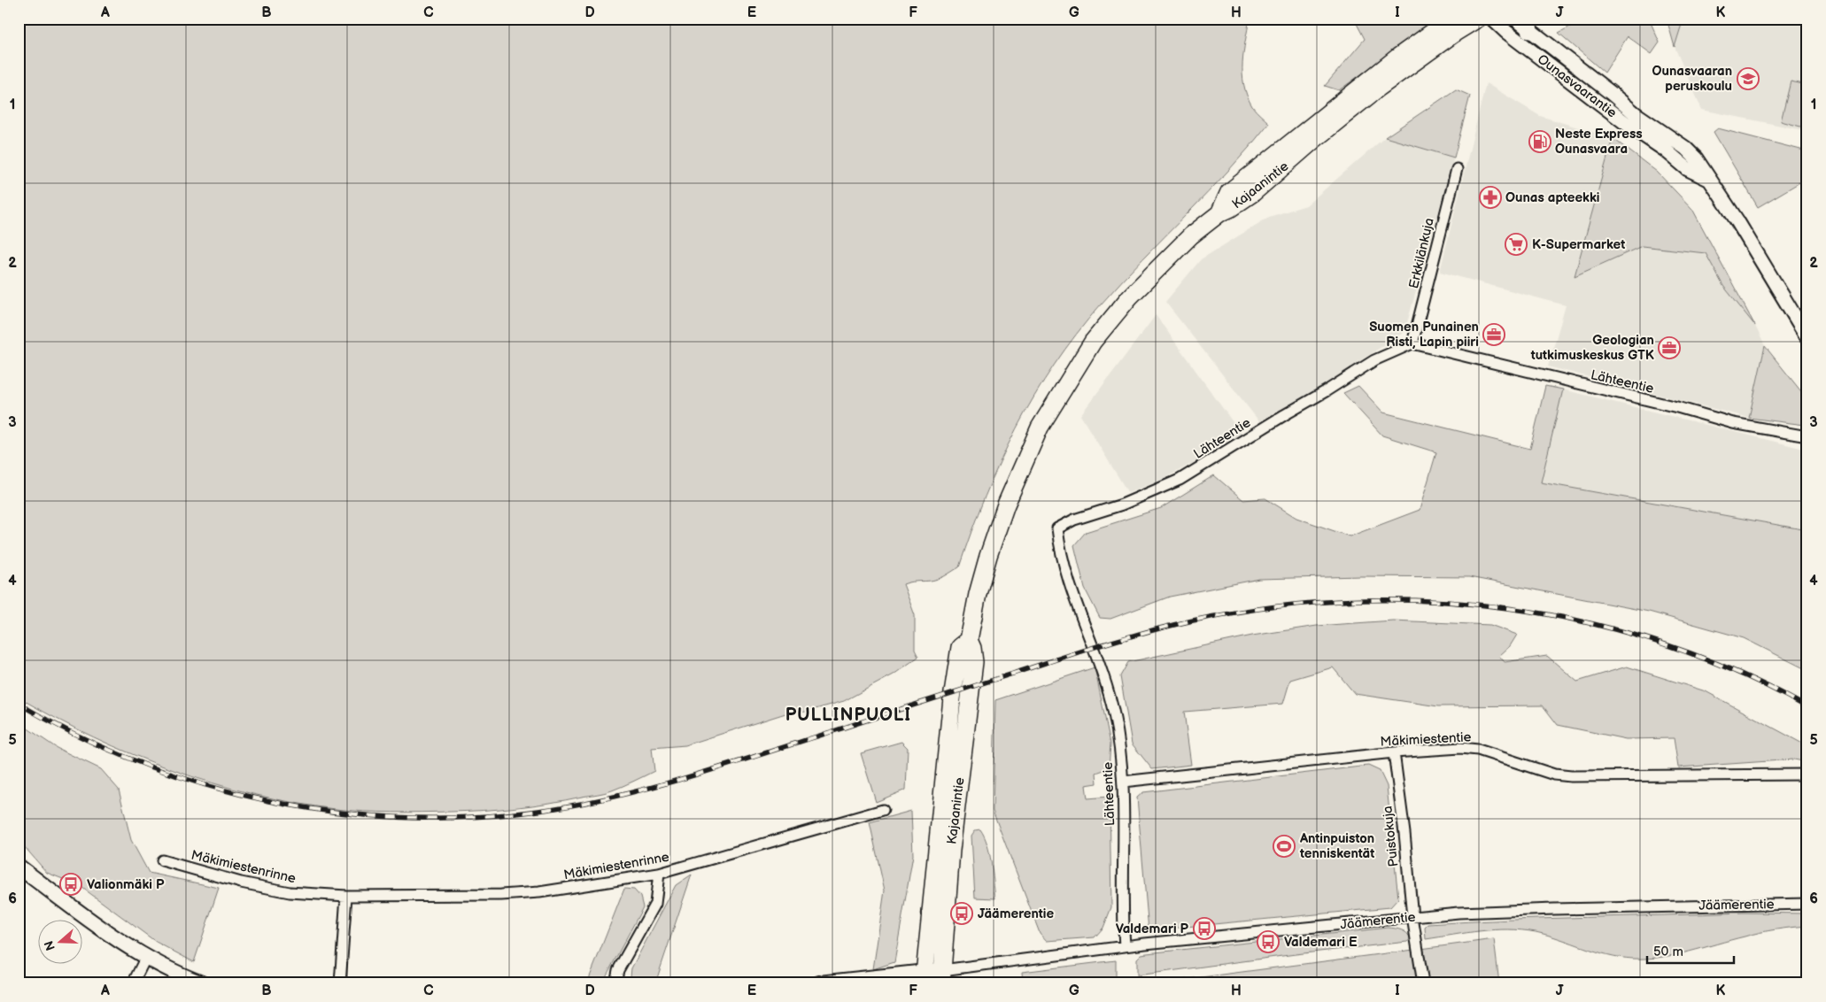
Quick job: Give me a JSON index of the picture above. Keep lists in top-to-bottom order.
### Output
{
  "streets": {
    "main road": ["Kajaanintie", "Jäämerentie"],
    "street": [
      "Ounasvaarantie",
      "Erkkilänkuja",
      "Lähteentie",
      "Mäkimiestentie",
      "Puistokuja",
      "Mäkimiestenrinne"
    ]
  },
  "crossings": [
    ["Kajaanintie", "Jäämerentie"],
    ["Erkkilänkuja", "Lähteentie"],
    ["Lähteentie", "Mäkimiestentie"],
    ["Lähteentie", "Jäämerentie"],
    ["Mäkimiestentie", "Puistokuja"],
    ["Puistokuja", "Jäämerentie"]
  ],
  "districts": ["PULLINPUOLI"],
  "places": {
    "school or university": ["Ounasvaaran peruskoulu"],
    "fuel station": ["Neste Express Ounasvaara"],
    "pharmacy": ["Ounas apteekki"],
    "supermarket": ["K-Supermarket"],
    "office": ["Suomen Punainen Risti, Lapin piiri", "Geologian tutkimuskeskus GTK"],
    "sports": ["Antinpuiston tenniskentät"],
    "bus stop": [
      "Valionmäki P",
      "Jäämerentie",
      "Valdemari P",
      "Valdemari E"
    ]
  },
  "scale_bar": "50 m",
  "north": "left",
  "grid": {
    "columns": [
      "A",
      "B",
      "C",
      "D",
      "E",
      "F",
      "G",
      "H",
      "I",
      "J",
      "K"
    ],
    "rows": [
      "1",
      "2",
      "3",
      "4",
      "5",
      "6"
    ]
  }
}
